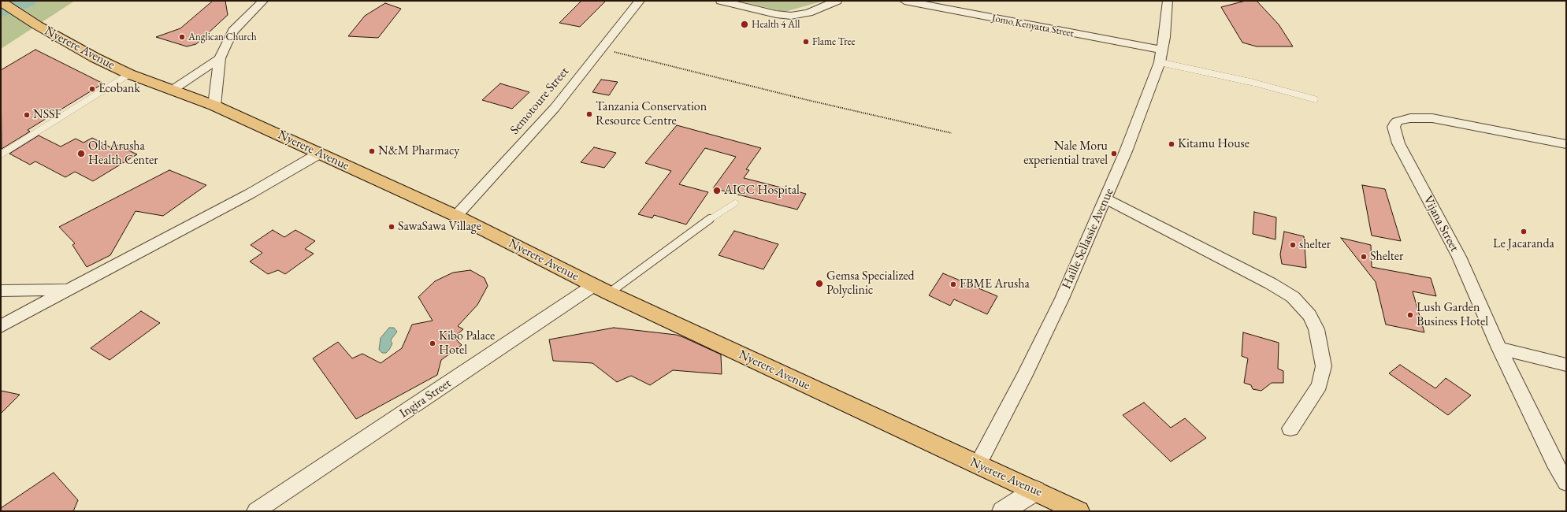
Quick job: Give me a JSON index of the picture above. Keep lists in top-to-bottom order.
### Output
{
  "streets": {
    "main road": ["Nyerere Avenue"],
    "street": [
      "Jomo Kenyatta Street",
      "Semotoure Street",
      "Vijana Street",
      "Haille Sellassie Avenue",
      "Ingira Street"
    ]
  },
  "crossings": [
    ["Jomo Kenyatta Street", "Haille Sellassie Avenue"],
    ["Nyerere Avenue", "Semotoure Street"],
    ["Nyerere Avenue", "Haille Sellassie Avenue"],
    ["Nyerere Avenue", "Ingira Street"]
  ],
  "places": [
    "Health 4 All",
    "Anglican Church",
    "Flame Tree",
    "Ecobank",
    "Tanzania Conservation Resource Centre",
    "NSSF",
    "Kitamu House",
    "N&M Pharmacy",
    "Old Arusha Health Center",
    "Nale Moru experiential travel",
    "AICC Hospital",
    "SawaSawa Village",
    "Le Jacaranda",
    "shelter",
    "Shelter",
    "Gemsa Specialized Polyclinic",
    "FBME Arusha",
    "Lush Garden Business Hotel",
    "Kibo Palace Hotel"
  ]
}
